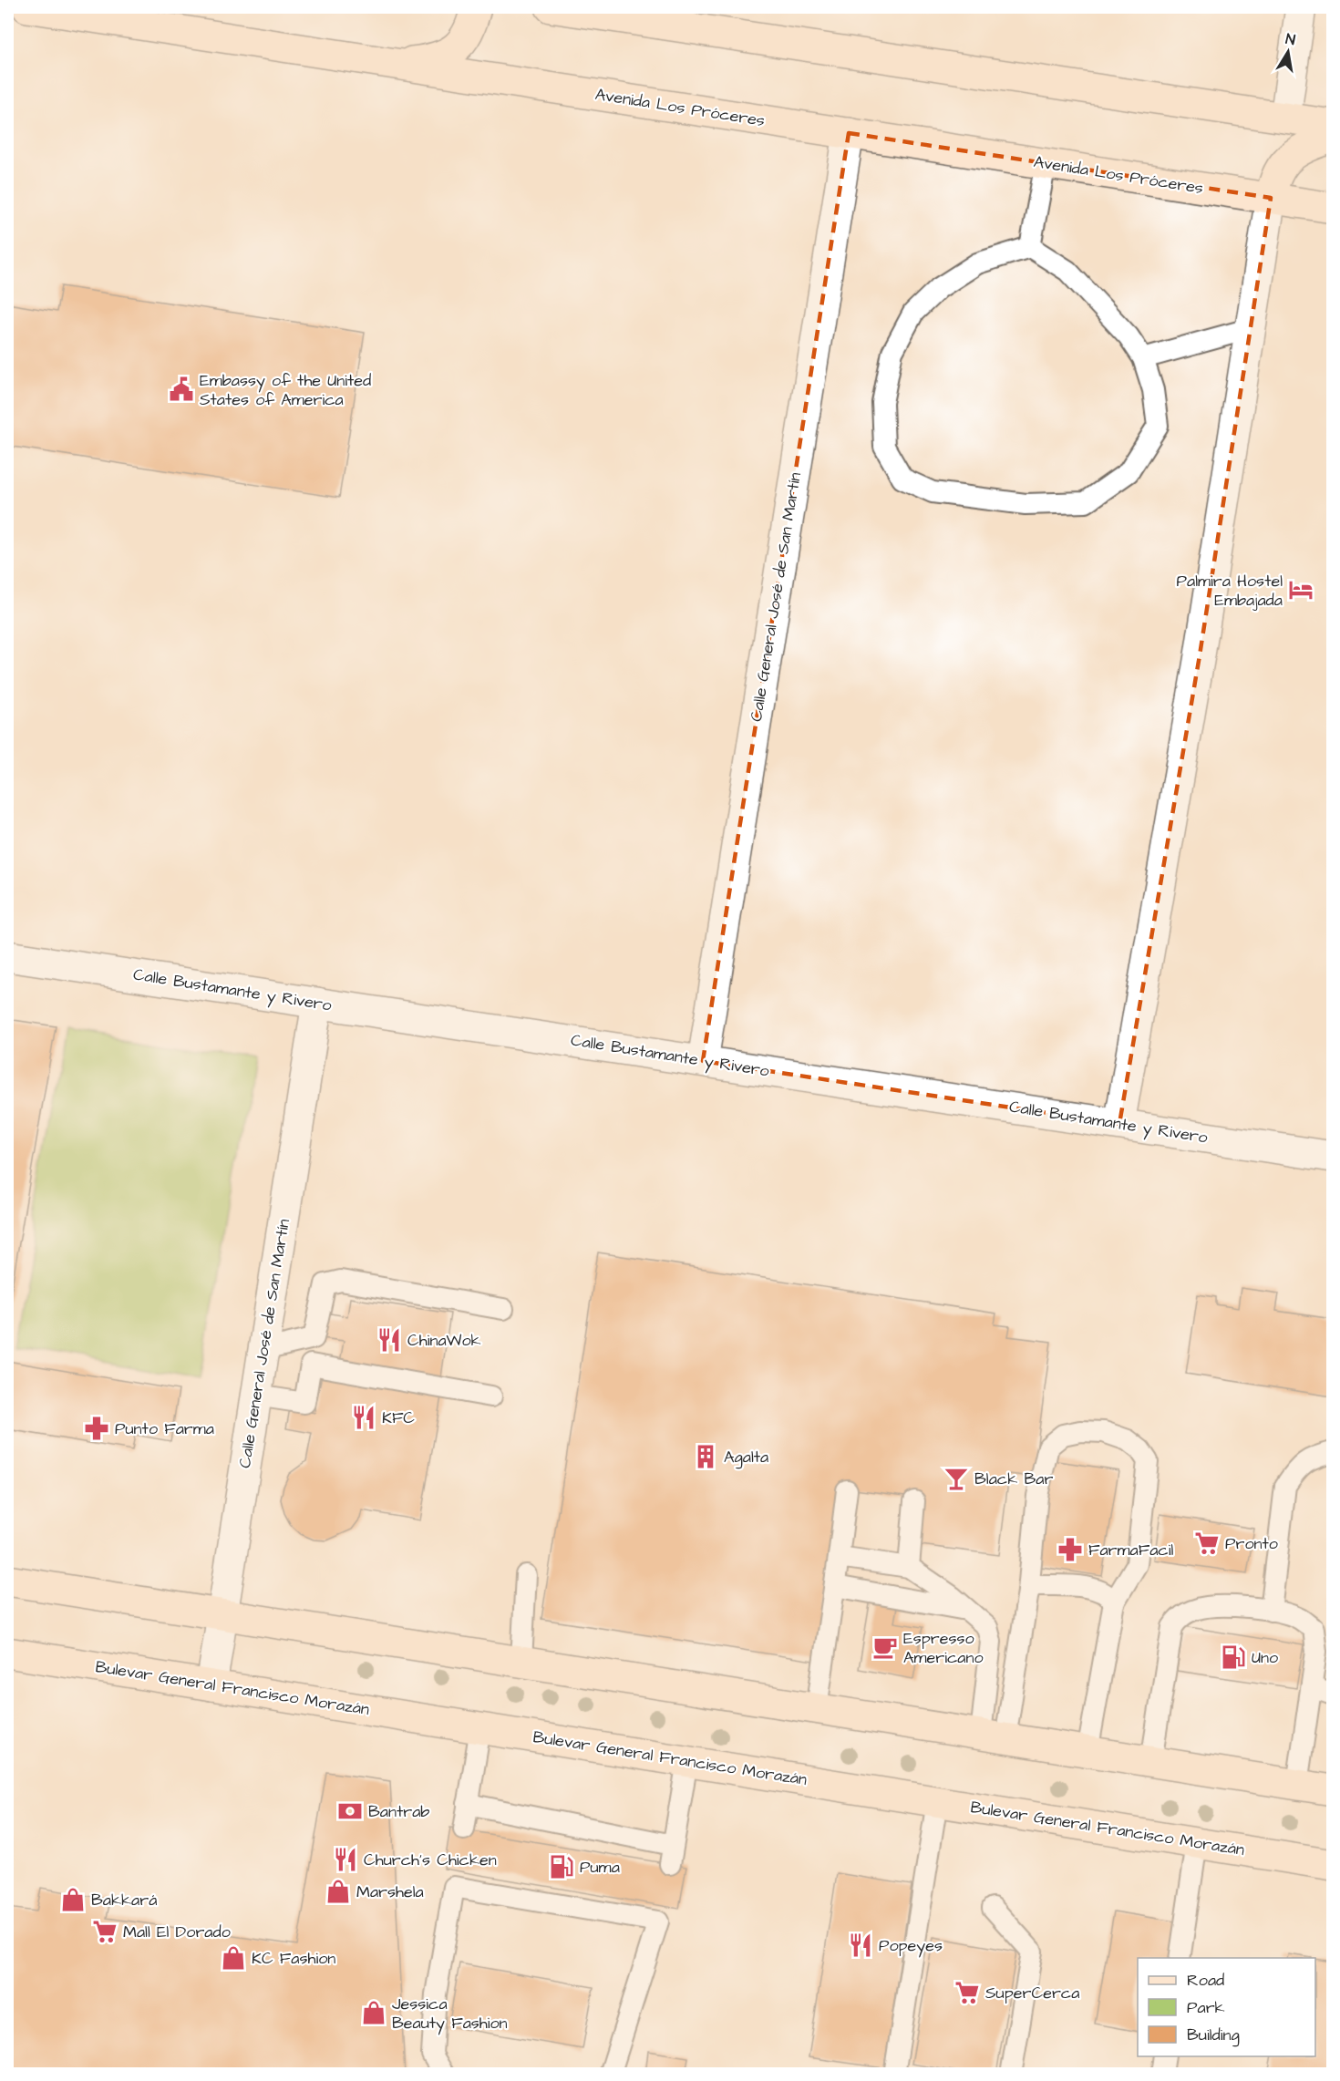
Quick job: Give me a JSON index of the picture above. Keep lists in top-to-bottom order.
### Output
{
  "streets": {
    "main road": ["Avenida Los Próceres", "Bulevar General Francisco Morazán"],
    "street": ["Calle General José de San Martín", "Calle Bustamante y Rivero"]
  },
  "crossings": [
    ["Avenida Los Próceres", "Calle General José de San Martín"],
    ["Calle General José de San Martín", "Calle Bustamante y Rivero"],
    ["Calle General José de San Martín", "Bulevar General Francisco Morazán"]
  ],
  "places": {
    "public building": ["Embassy of the United States of America"],
    "hotel": ["Palmira Hostel Embajada"],
    "restaurant": [
      "ChinaWok",
      "KFC",
      "Church's Chicken",
      "Popeyes"
    ],
    "pharmacy": ["Punto Farma", "FarmaFacil"],
    "building": ["Agalta"],
    "bar": ["Black Bar"],
    "supermarket": ["Pronto", "Mall El Dorado", "SuperCerca"],
    "cafe": ["Espresso Americano"],
    "fuel station": ["Uno", "Puma"],
    "bank": ["Bantrab"],
    "shop": [
      "Marshela",
      "Bakkará",
      "KC Fashion",
      "Jessica Beauty Fashion"
    ]
  },
  "legend": ["Road", "Park", "Building"],
  "north": "top"
}
